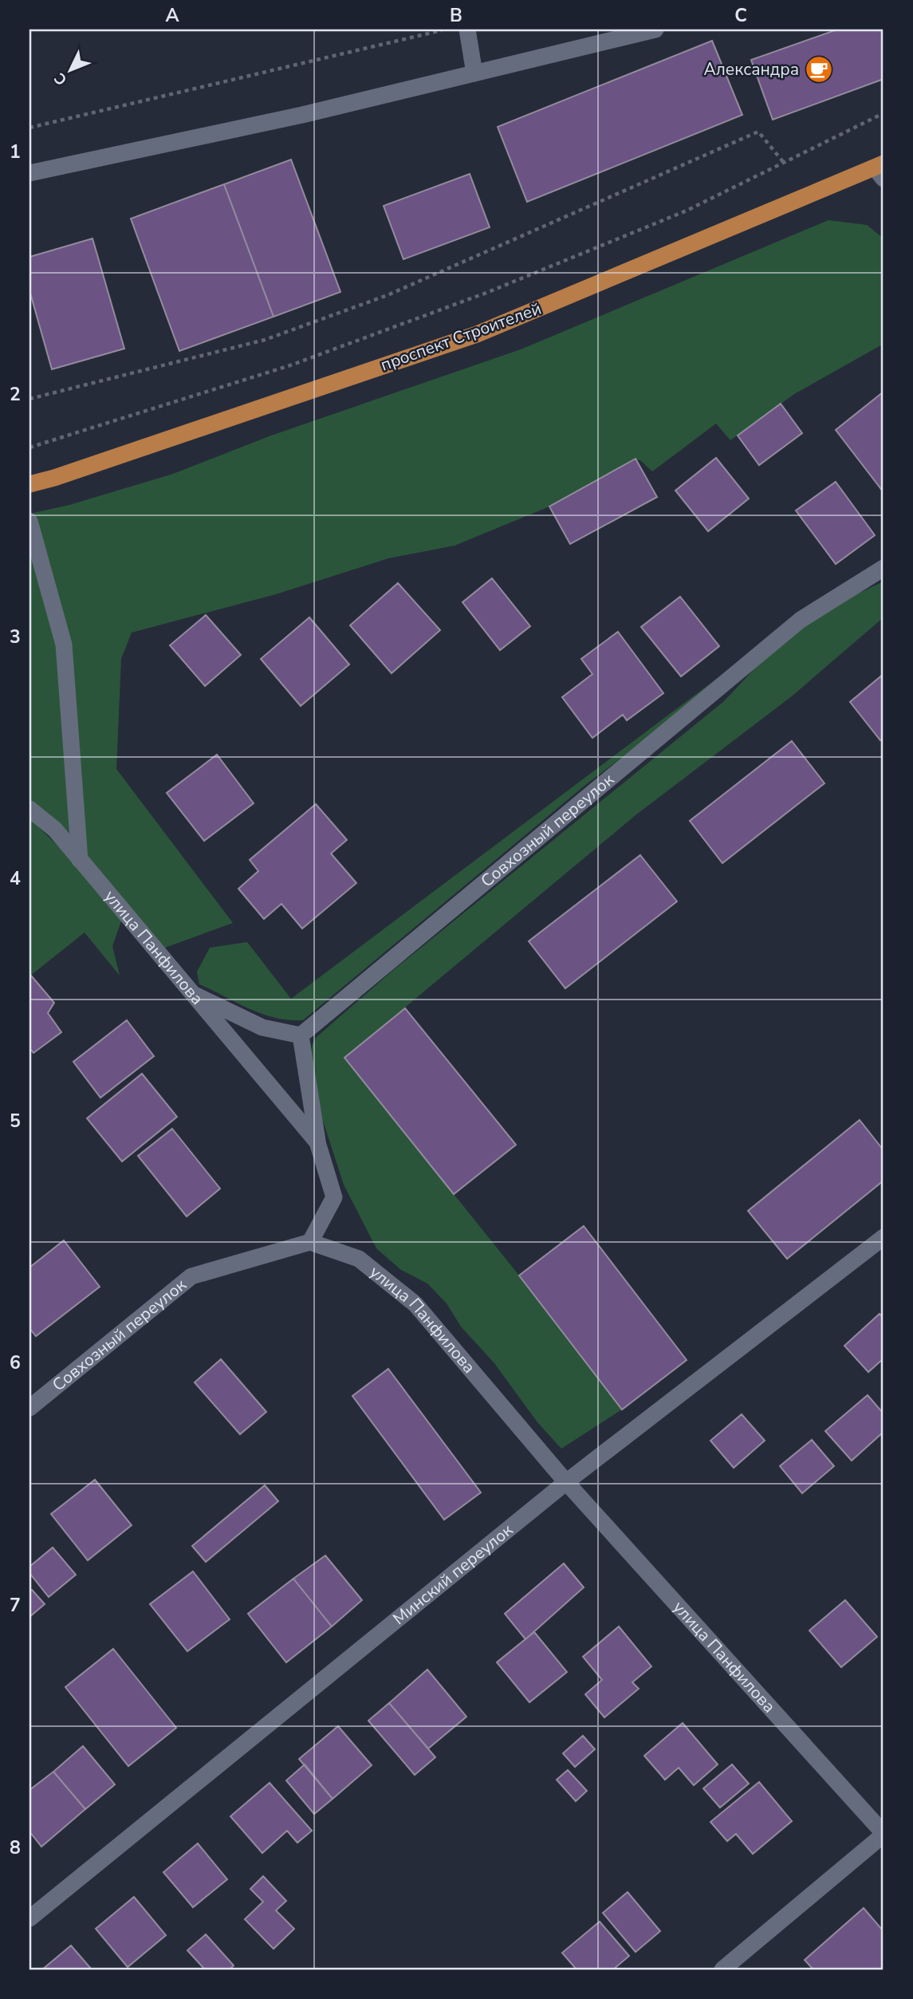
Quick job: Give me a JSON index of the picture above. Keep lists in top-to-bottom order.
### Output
{
  "streets": {
    "main road": ["проспект Строителей"],
    "street": ["Совхозный переулок", "улица Панфилова", "Минский переулок"]
  },
  "crossings": [
    ["Совхозный переулок", "улица Панфилова"],
    ["улица Панфилова", "Минский переулок"]
  ],
  "places": {
    "cafe": ["Александра"]
  },
  "north": "bottom left",
  "grid": {
    "columns": ["A", "B", "C"],
    "rows": [
      "1",
      "2",
      "3",
      "4",
      "5",
      "6",
      "7",
      "8"
    ]
  }
}
